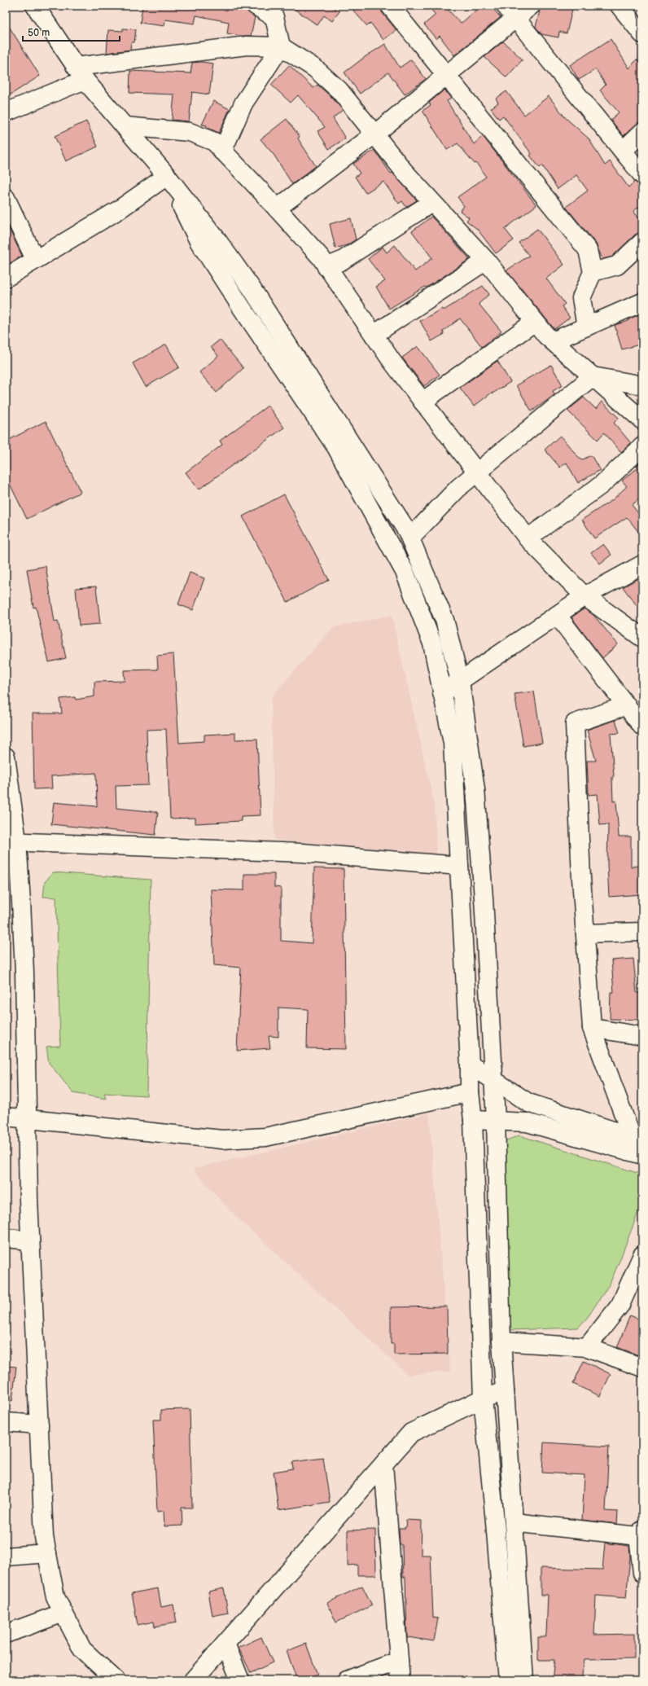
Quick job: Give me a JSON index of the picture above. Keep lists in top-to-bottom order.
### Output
{
  "scale_bar": "50 m"
}
